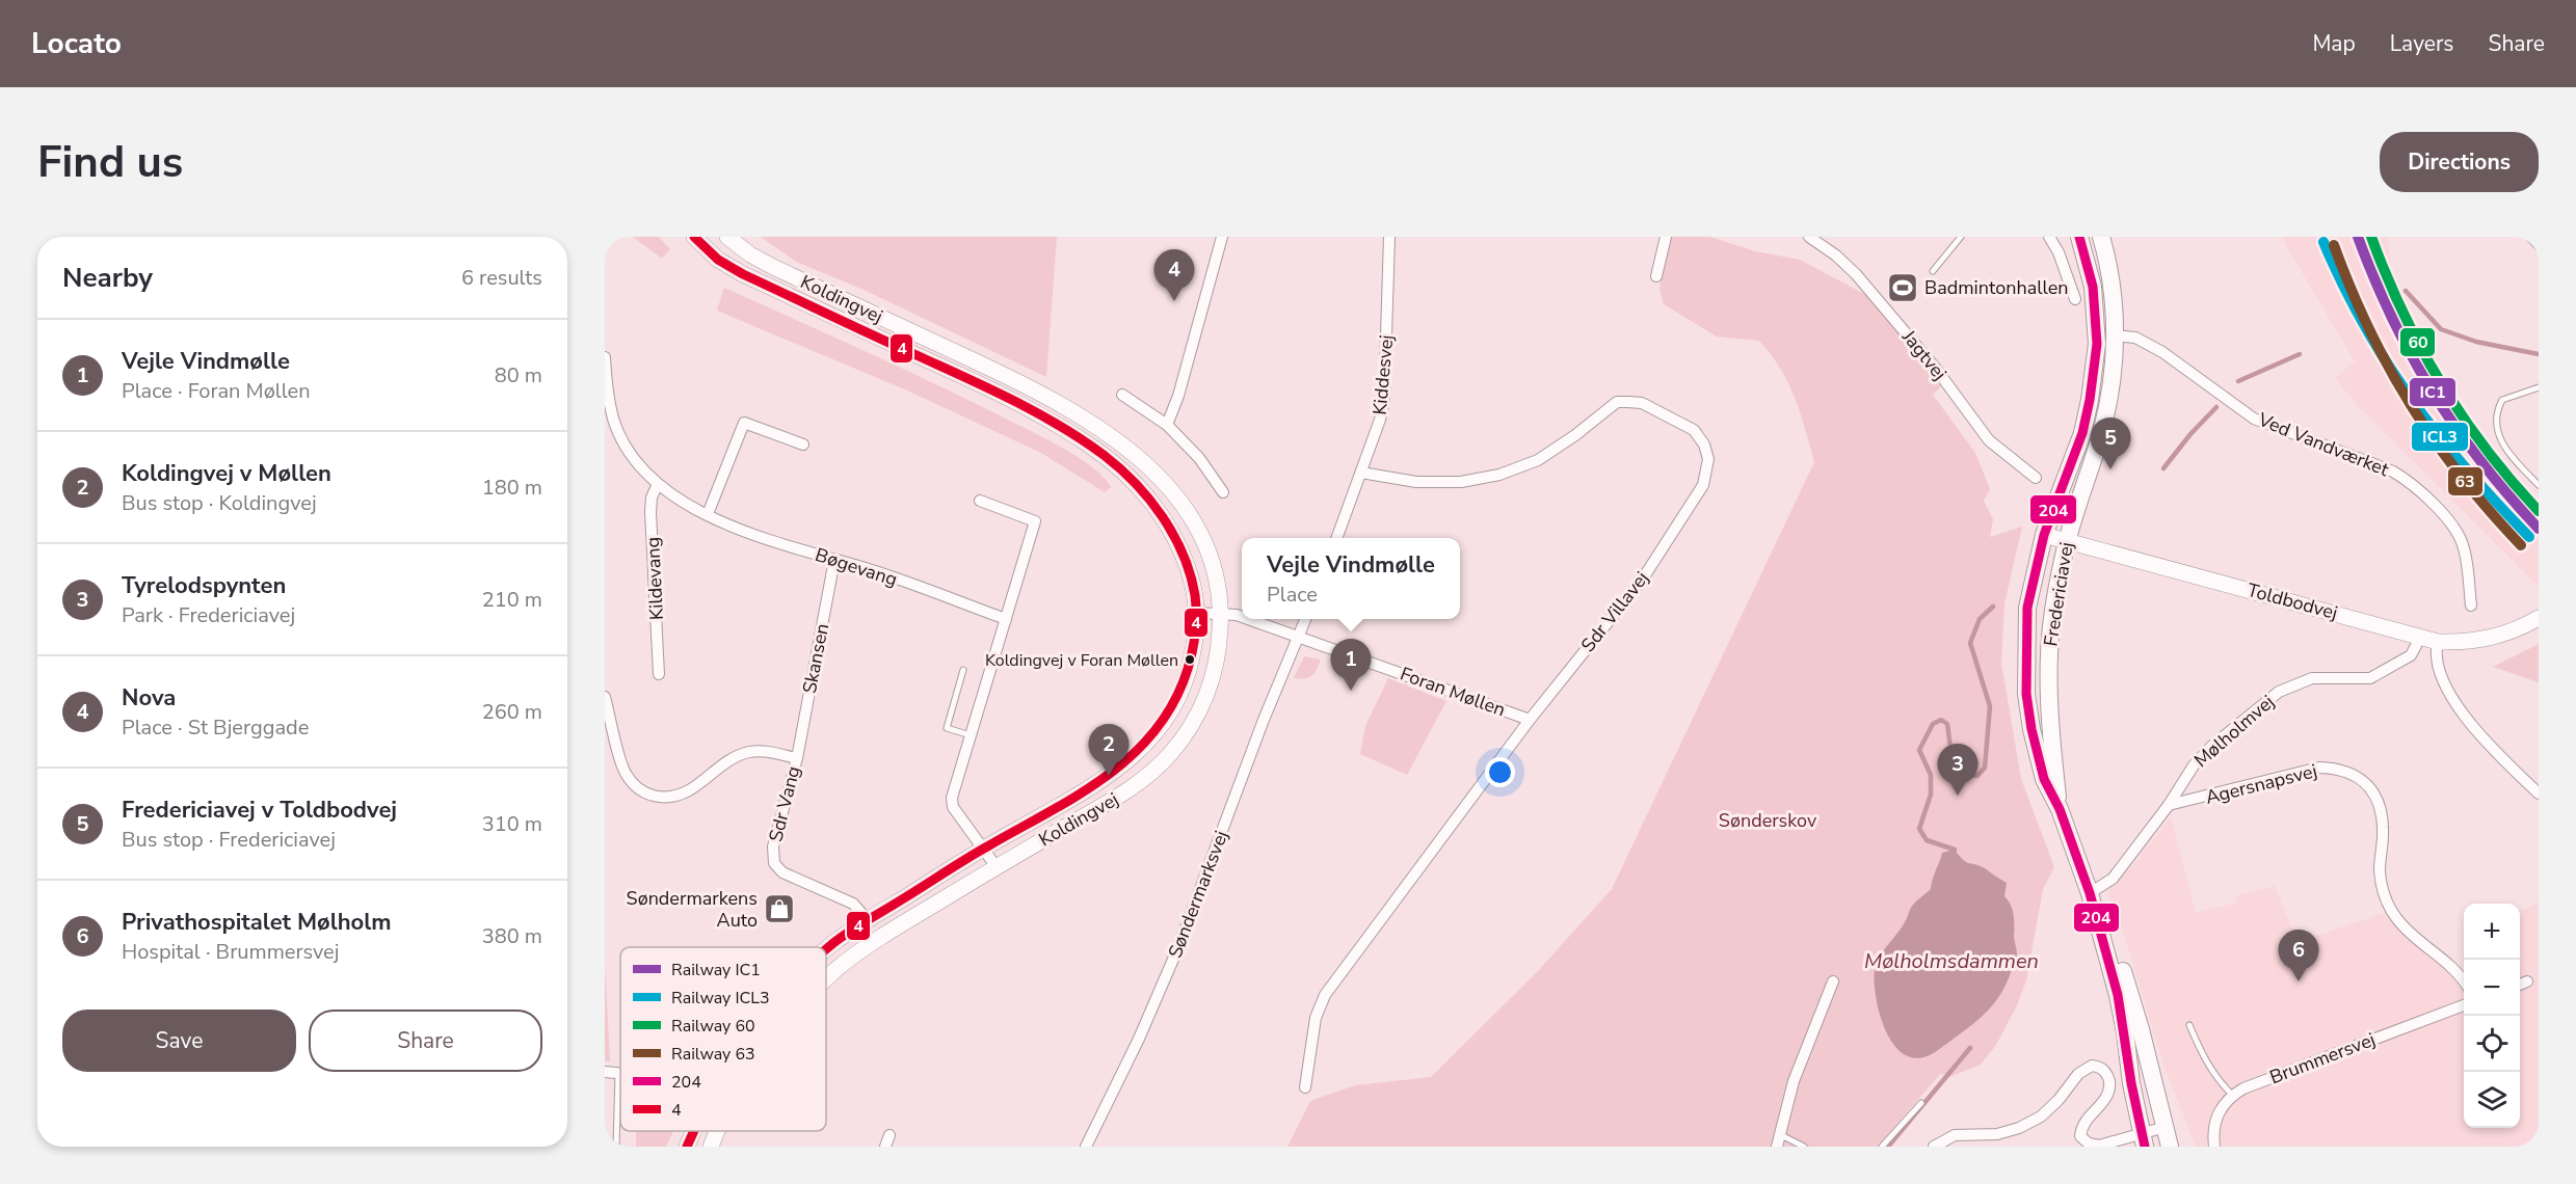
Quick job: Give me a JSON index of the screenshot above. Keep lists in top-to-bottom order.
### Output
{
  "streets": {
    "main road": ["Koldingvej", "Fredericiavej", "Toldbodvej"],
    "street": [
      "Jagtvej",
      "Kiddesvej",
      "Ved Vandværket",
      "Bøgevang",
      "Kildevang",
      "Sdr Villavej",
      "Skansen",
      "Foran Møllen",
      "Mølholmvej",
      "Agersnapsvej",
      "Sdr Vang",
      "Søndermarksvej",
      "Brummersvej"
    ]
  },
  "crossings": [
    ["Koldingvej", "Foran Møllen"],
    ["Koldingvej", "Sdr Vang"],
    ["Kiddesvej", "Sdr Villavej"],
    ["Ved Vandværket", "Fredericiavej"],
    ["Bøgevang", "Kildevang"],
    ["Bøgevang", "Skansen"],
    ["Fredericiavej", "Toldbodvej"],
    ["Fredericiavej", "Mølholmvej"],
    ["Toldbodvej", "Mølholmvej"],
    ["Sdr Villavej", "Foran Møllen"],
    ["Skansen", "Sdr Vang"],
    ["Foran Møllen", "Søndermarksvej"],
    ["Mølholmvej", "Agersnapsvej"]
  ],
  "water": ["Mølholmsdammen"],
  "parks": ["Sønderskov"],
  "places": {
    "sports": ["Badmintonhallen"],
    "other": ["Koldingvej v Foran Møllen"],
    "shop": ["Søndermarkens Auto"]
  },
  "lines": [
    "rail line IC1",
    "rail line 60",
    "transit line 204",
    "transit line 4",
    "rail line ICL3",
    "rail line 63"
  ],
  "legend": [
    "Railway IC1",
    "Railway ICL3",
    "Railway 60",
    "Railway 63",
    "204",
    "4"
  ],
  "page": {
    "header": "Locato",
    "nav": ["Map", "Layers", "Share"],
    "buttons": [
      "Directions",
      ["Save", "Share"]
    ],
    "title": "Find us",
    "heading": ["Nearby", "6 results"],
    "pins": [
      "4",
      "5",
      "1",
      "2",
      "3",
      "6"
    ],
    "list": [
      {
        "mark": "1",
        "name": "Vejle Vindmølle",
        "note": "Place · Foran Møllen",
        "value": "80 m"
      },
      {
        "mark": "2",
        "name": "Koldingvej v Møllen",
        "note": "Bus stop · Koldingvej",
        "value": "180 m"
      },
      {
        "mark": "3",
        "name": "Tyrelodspynten",
        "note": "Park · Fredericiavej",
        "value": "210 m"
      },
      {
        "mark": "4",
        "name": "Nova",
        "note": "Place · St Bjerggade",
        "value": "260 m"
      },
      {
        "mark": "5",
        "name": "Fredericiavej v Toldbodvej",
        "note": "Bus stop · Fredericiavej",
        "value": "310 m"
      },
      {
        "mark": "6",
        "name": "Privathospitalet Mølholm",
        "note": "Hospital · Brummersvej",
        "value": "380 m"
      }
    ],
    "popup": ["Vejle Vindmølle", "Place"],
    "map_buttons": ["+", "−"]
  }
}
